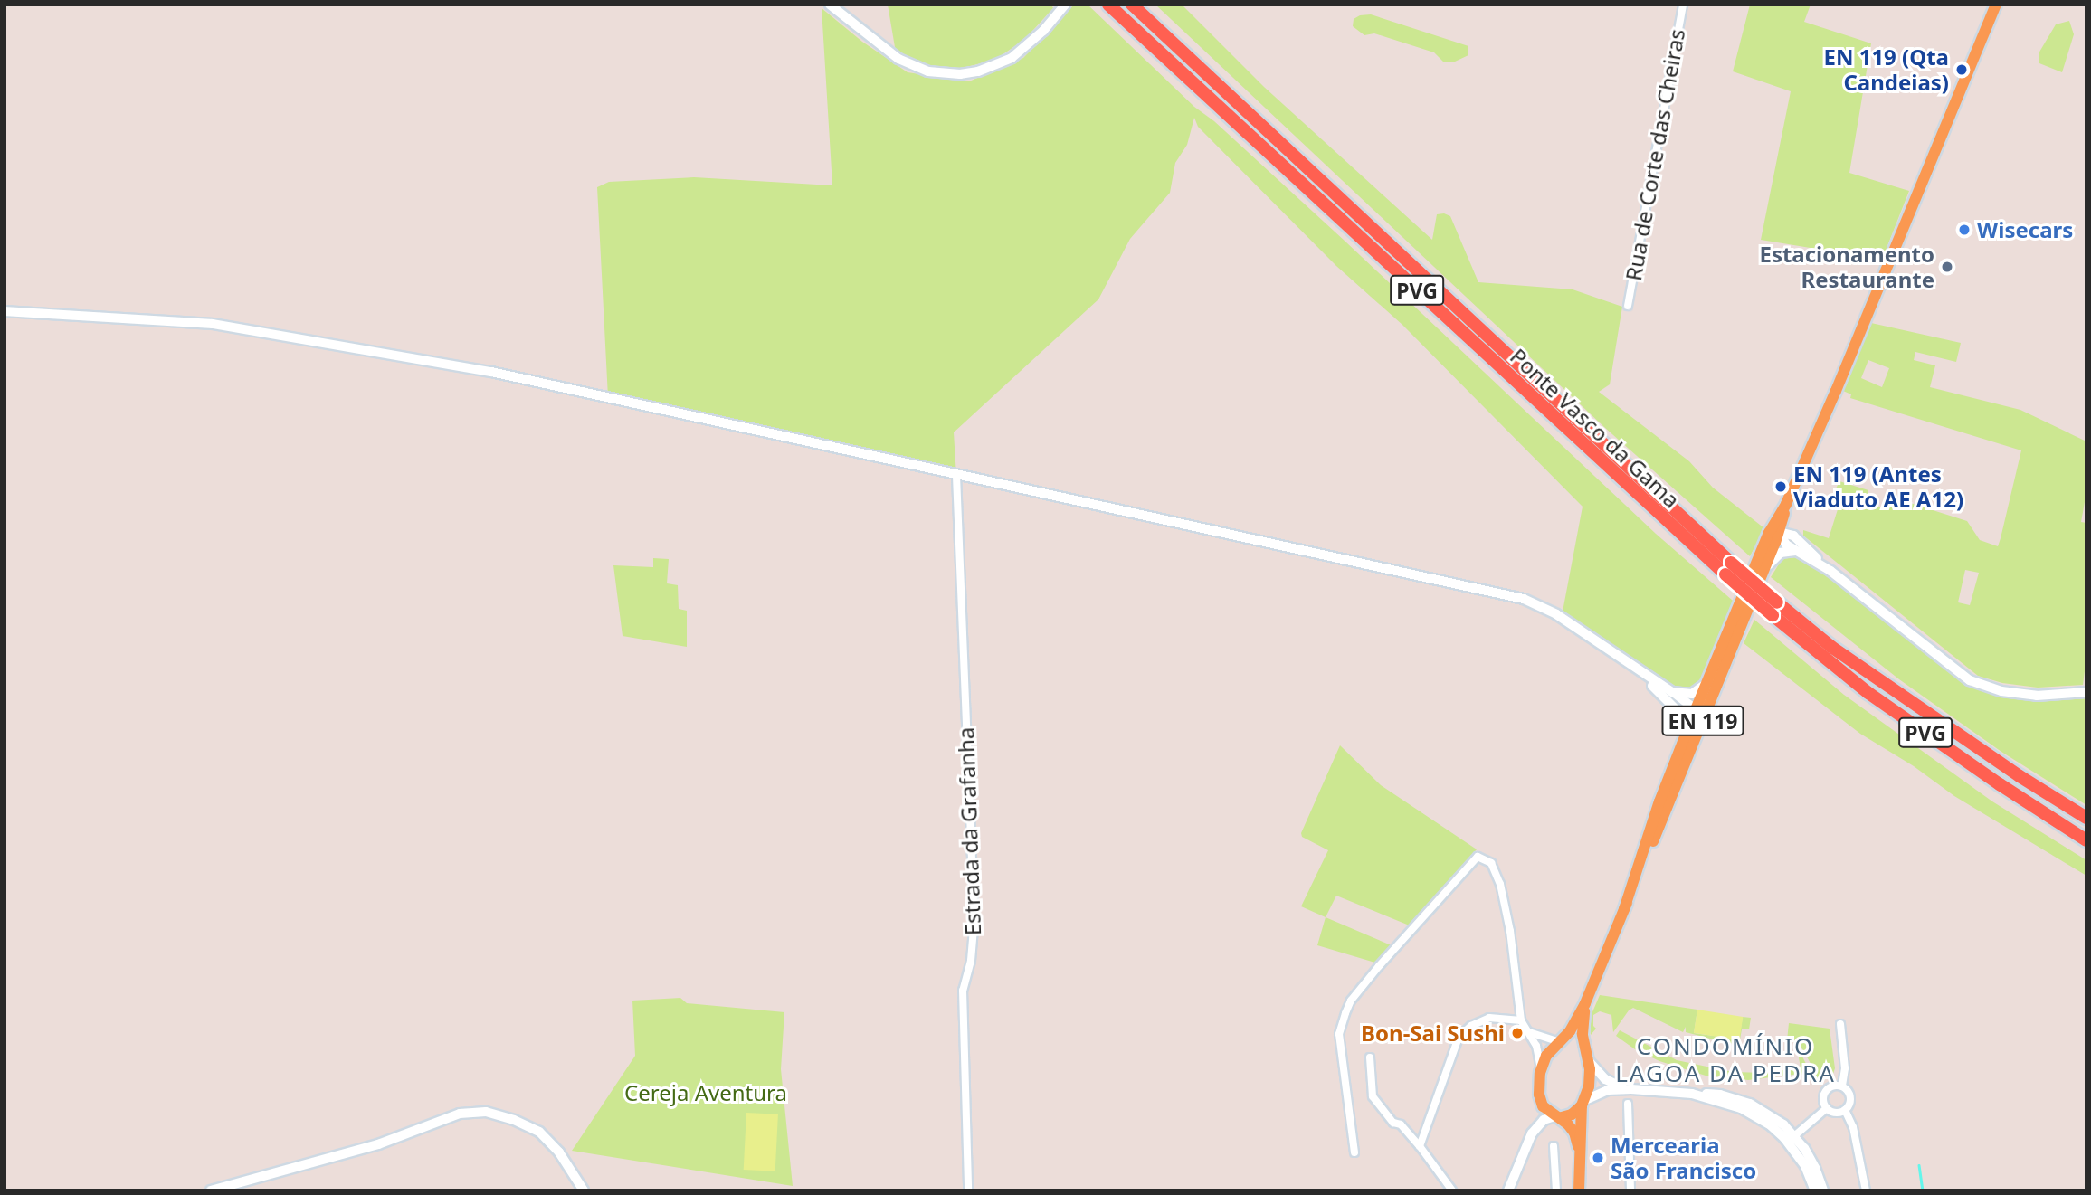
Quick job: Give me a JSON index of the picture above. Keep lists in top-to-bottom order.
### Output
{
  "streets": {
    "highway": ["PVG", "Ponte Vasco da Gama"],
    "main road": ["EN 119"],
    "street": ["Rua de Corte das Cheiras", "Estrada da Grafanha"]
  },
  "districts": ["CONDOMÍNIO LAGOA DA PEDRA"],
  "parks": ["Cereja Aventura"],
  "places": [
    "EN 119 (Qta Candeias)",
    "Wisecars",
    "Estacionamento Restaurante",
    "EN 119 (Antes Viaduto AE A12)",
    "Bon-Sai Sushi",
    "Mercearia São Francisco"
  ]
}
